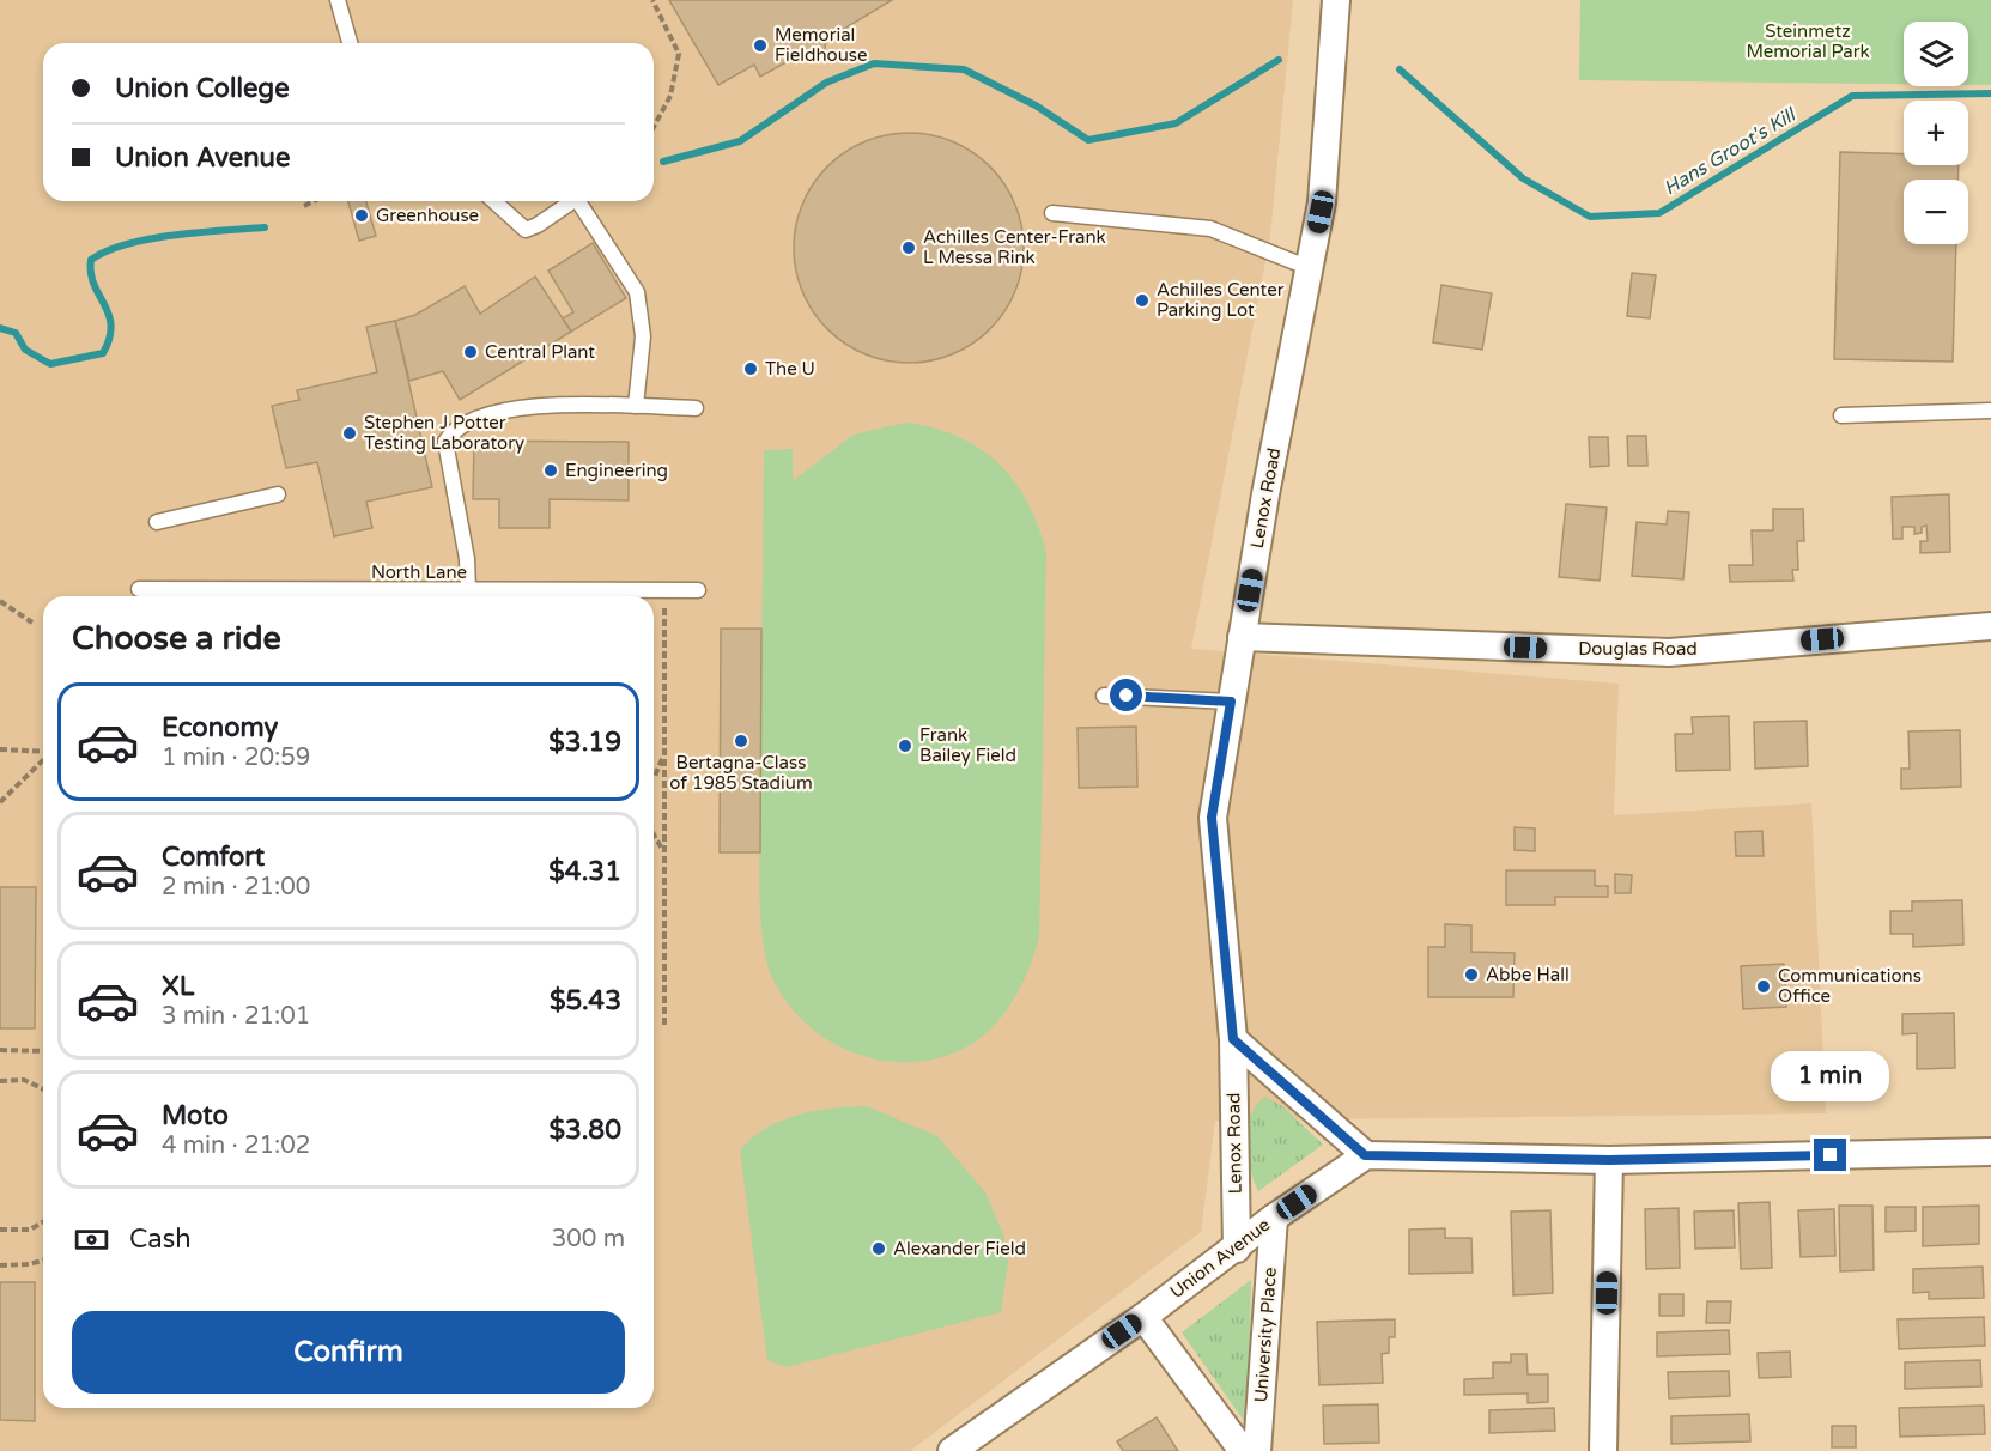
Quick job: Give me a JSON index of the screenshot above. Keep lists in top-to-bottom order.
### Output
{
  "streets": {
    "street": [
      "Lenox Road",
      "Douglas Road",
      "Union Avenue",
      "University Place"
    ],
    "lane": ["North Lane"]
  },
  "crossings": [
    ["Lenox Road", "Douglas Road"],
    ["Lenox Road", "Union Avenue"],
    ["Union Avenue", "University Place"]
  ],
  "water": ["Hans Groot's Kill"],
  "parks": ["Steinmetz Memorial Park"],
  "places": [
    "Memorial Fieldhouse",
    "Greenhouse",
    "Achilles Center-Frank L Messa Rink",
    "Achilles Center Parking Lot",
    "Central Plant",
    "The U",
    "Stephen J Potter Testing Laboratory",
    "Engineering",
    "Bertagna-Class of 1985 Stadium",
    "Frank Bailey Field",
    "Abbe Hall",
    "Communications Office",
    "Alexander Field"
  ],
  "page": {
    "map_buttons": ["+", "−"],
    "banner": ["Union College", "Union Avenue"],
    "heading": "Choose a ride",
    "list": [
      {
        "name": "Economy",
        "note": "1 min · 20:59",
        "value": "$3.19"
      },
      {
        "name": "Comfort",
        "note": "2 min · 21:00",
        "value": "$4.31"
      },
      {
        "name": "XL",
        "note": "3 min · 21:01",
        "value": "$5.43"
      },
      {
        "name": "Moto",
        "note": "4 min · 21:02",
        "value": "$3.80"
      }
    ],
    "bubble": "1 min",
    "pay": ["Cash", "300 m"],
    "buttons": "Confirm"
  }
}
